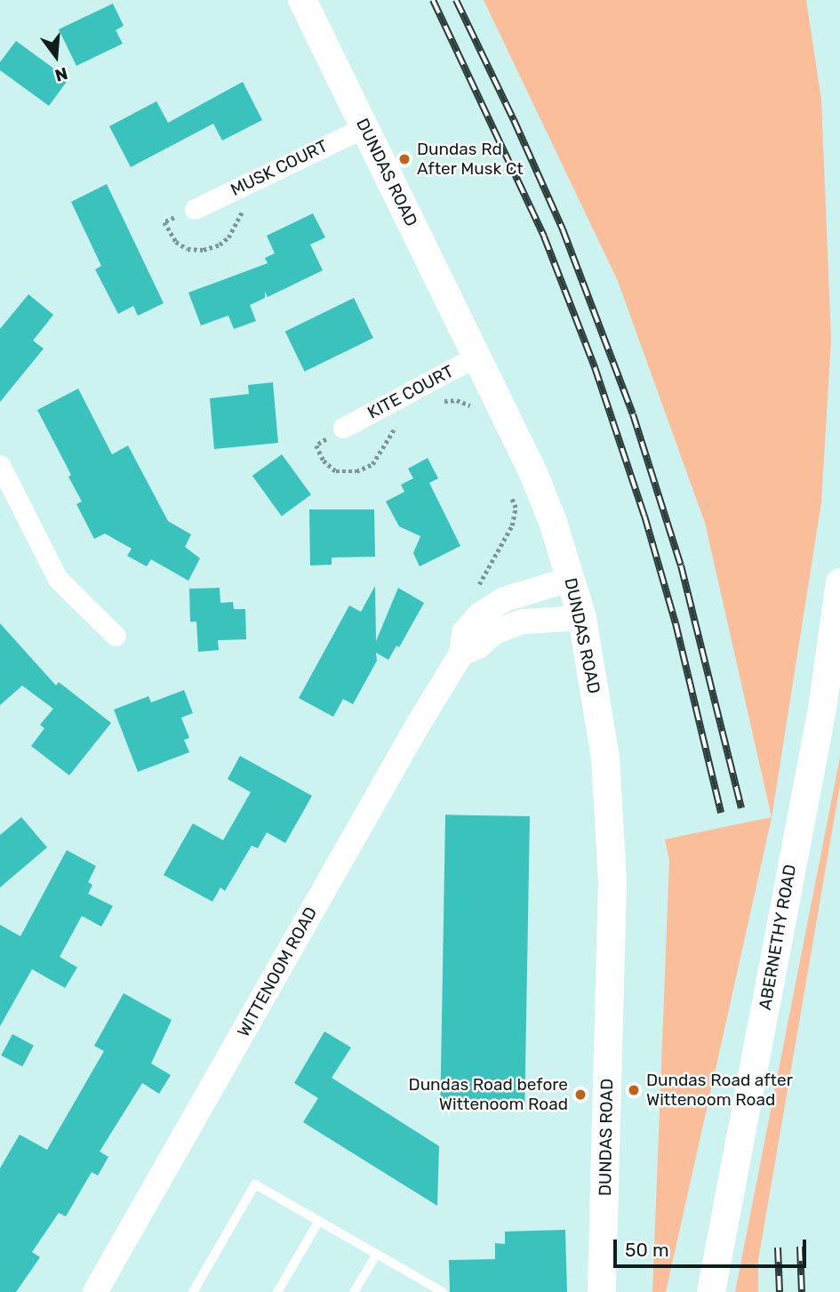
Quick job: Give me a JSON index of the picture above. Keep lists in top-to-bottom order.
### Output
{
  "streets": {
    "main road": ["DUNDAS ROAD", "ABERNETHY ROAD"],
    "street": ["MUSK COURT", "KITE COURT", "WITTENOOM ROAD"]
  },
  "crossings": [
    ["MUSK COURT", "DUNDAS ROAD"],
    ["DUNDAS ROAD", "KITE COURT"],
    ["DUNDAS ROAD", "WITTENOOM ROAD"]
  ],
  "places": ["Dundas Rd After Musk Ct", "Dundas Road after Wittenoom Road", "Dundas Road before Wittenoom Road"],
  "scale_bar": "50 m",
  "north": "bottom"
}
